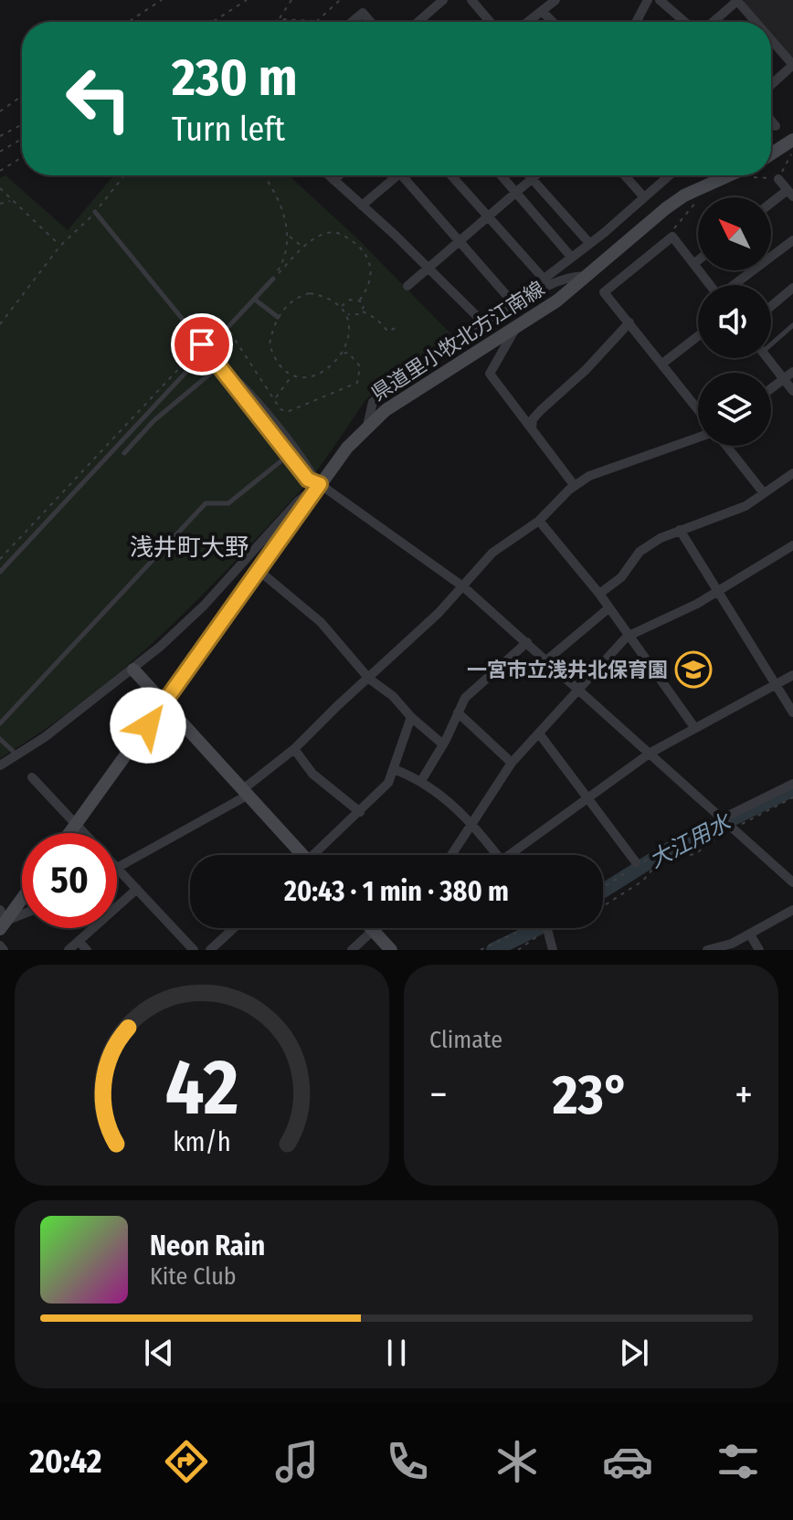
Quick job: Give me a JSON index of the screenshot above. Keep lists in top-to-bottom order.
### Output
{
  "streets": {
    "main road": ["県道里小牧北方江南線"]
  },
  "districts": ["浅井町大野"],
  "water": ["大江用水"],
  "places": {
    "school or university": ["一宮市立浅井北保育園"]
  },
  "north": "top left",
  "page": {
    "turn": ["230 m", "Turn left"],
    "limit": "50",
    "trip": "20:43 · 1 min · 380 m",
    "tile": "Climate",
    "heat": ["−", "23°", "+"],
    "song": ["Neon Rain", "Kite Club"],
    "tabs": "20:42",
    "gauge": ["42", "km/h"]
  }
}
